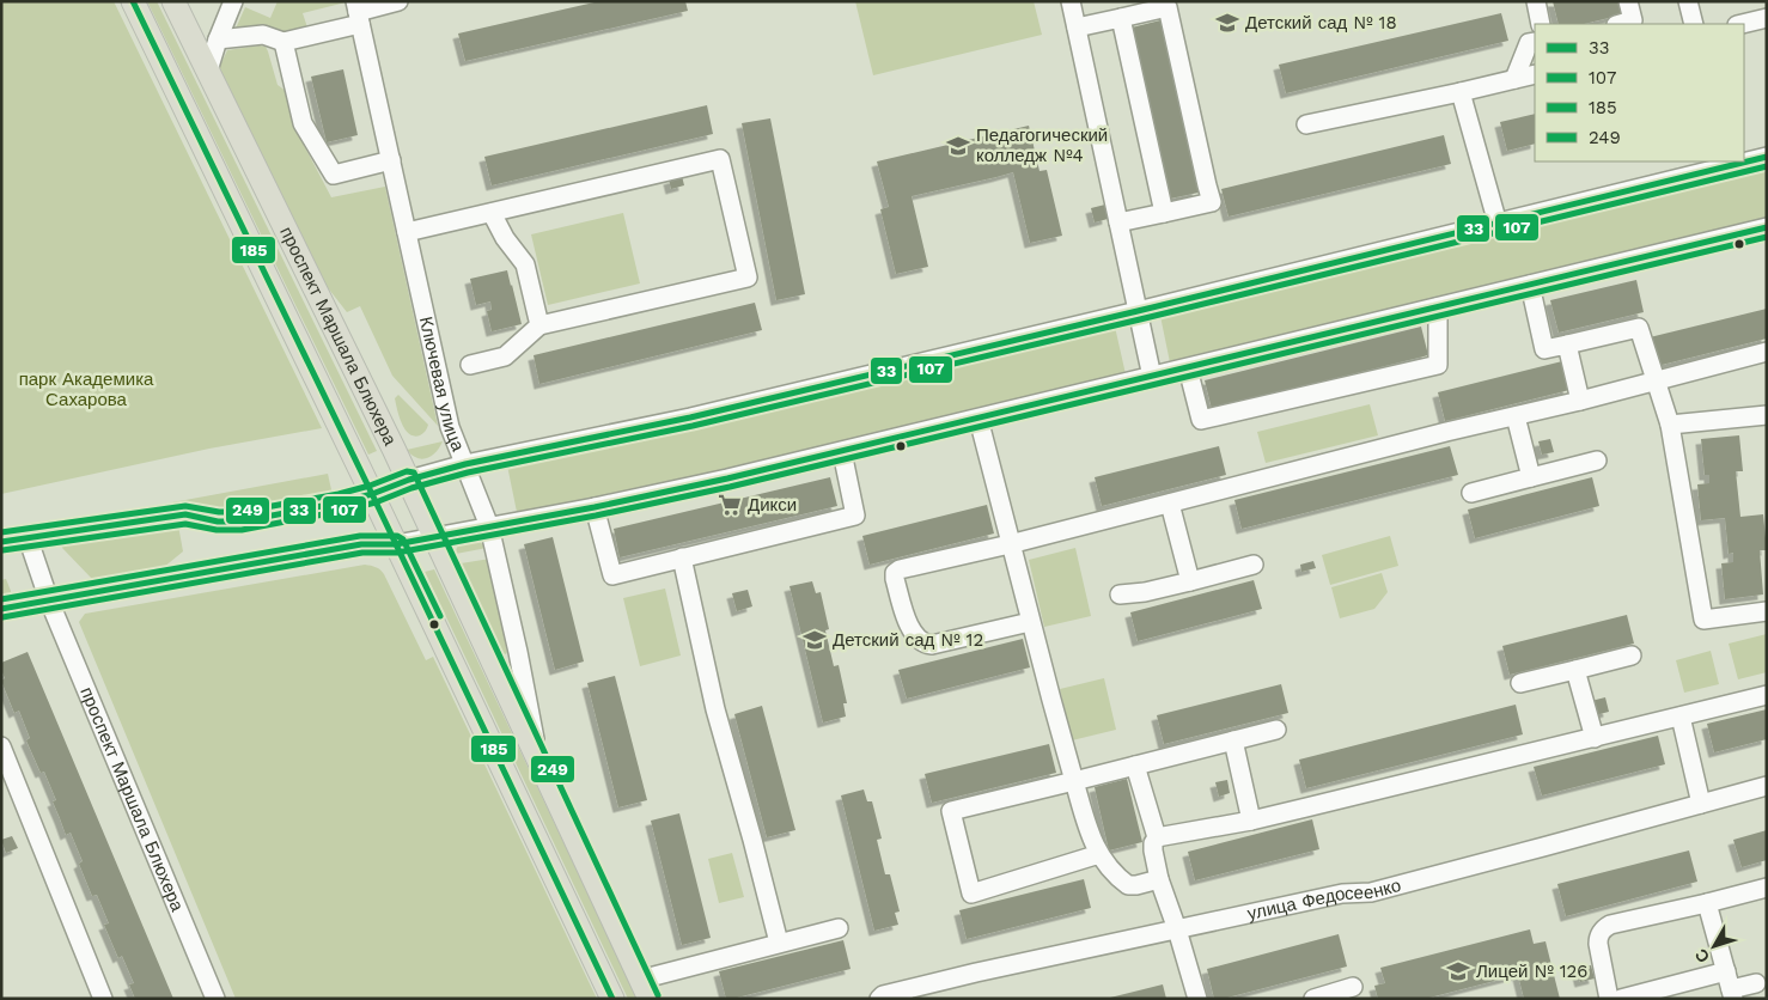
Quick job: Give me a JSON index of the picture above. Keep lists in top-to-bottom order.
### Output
{
  "streets": {
    "main road": ["проспект Маршала Блюхера"],
    "street": ["Ключевая улица", "улица Федосеенко"]
  },
  "crossings": [
    ["проспект Маршала Блюхера", "Ключевая улица"]
  ],
  "parks": ["парк Академика Сахарова"],
  "places": {
    "school or university": [
      "Детский сад № 18",
      "Педагогический колледж №4",
      "Детский сад № 12",
      "Лицей № 126"
    ],
    "supermarket": ["Дикси"]
  },
  "lines": [
    "transit line 185",
    "transit line 33",
    "transit line 107",
    "transit line 249"
  ],
  "legend": [
    "33",
    "107",
    "185",
    "249"
  ],
  "north": "bottom left"
}
